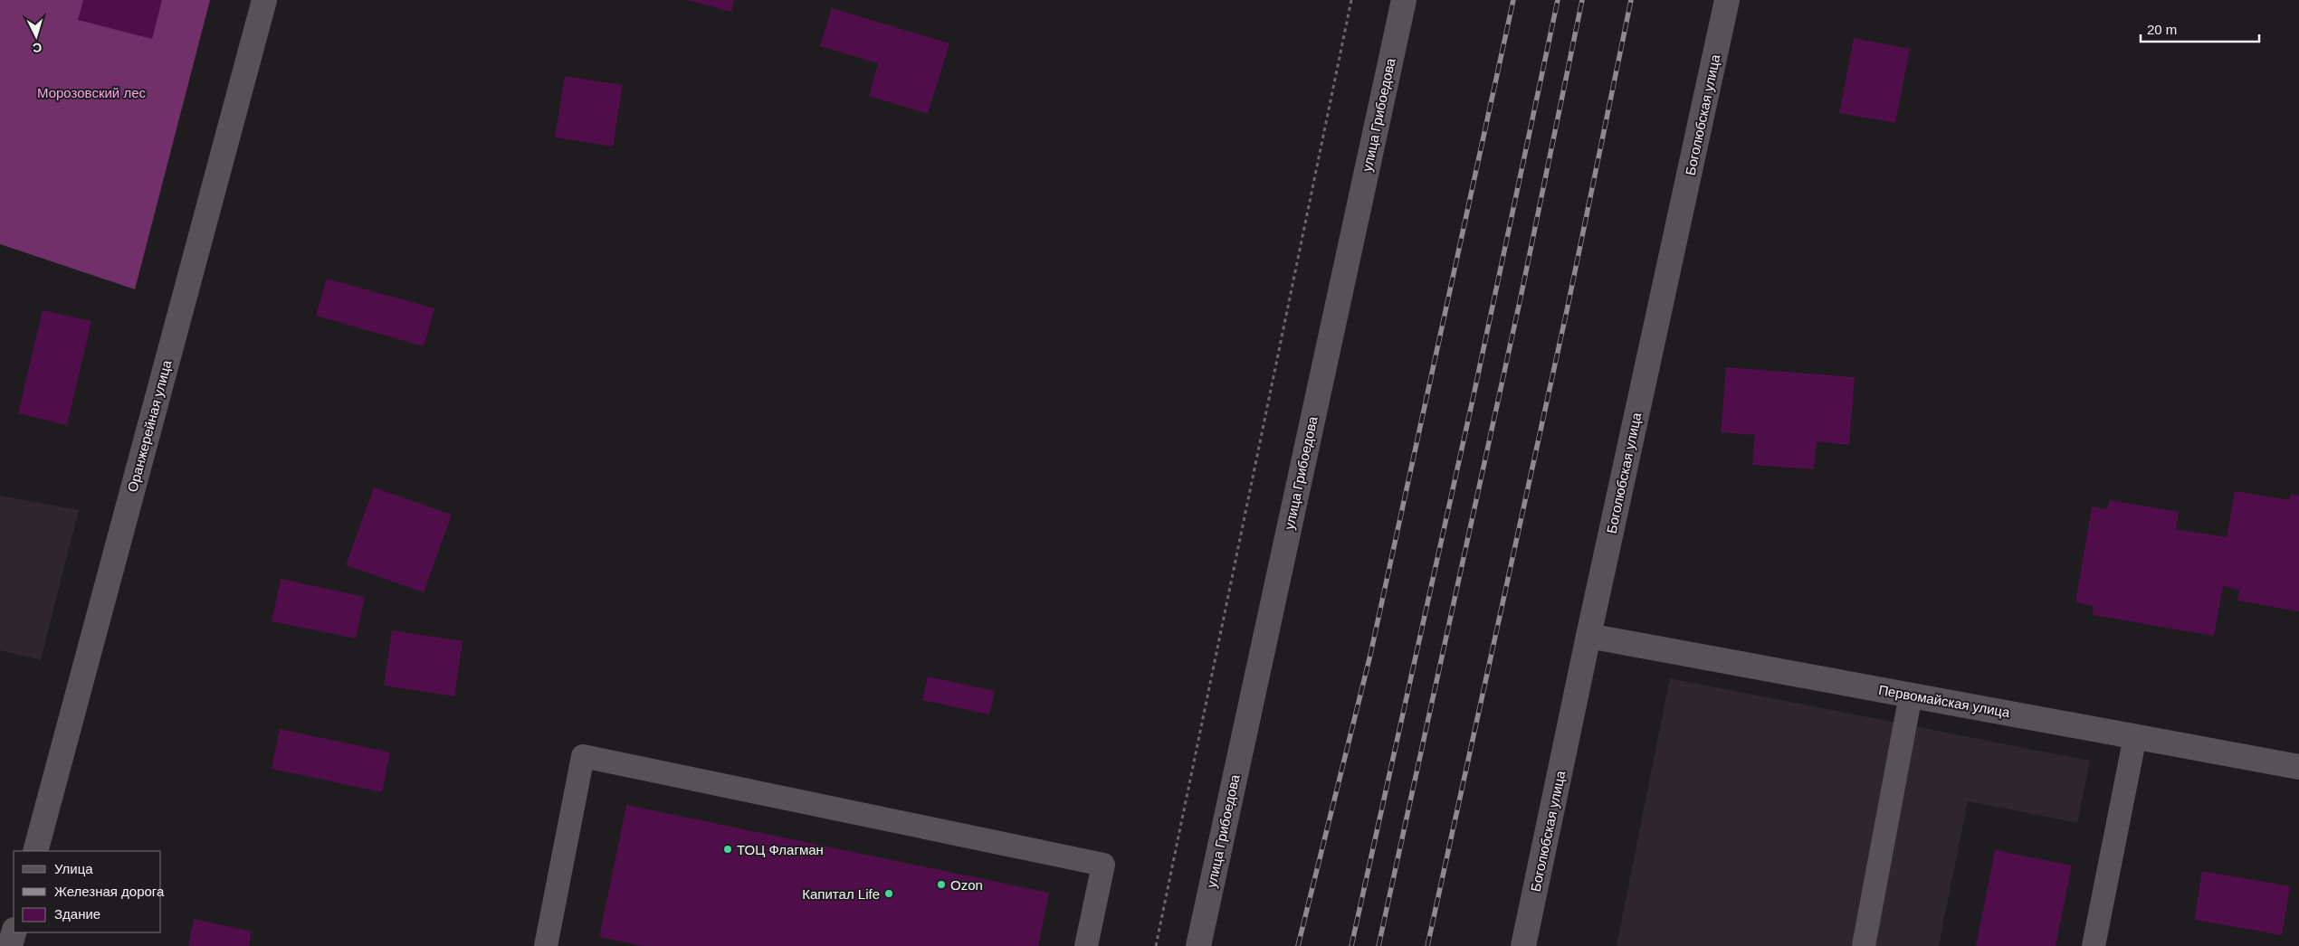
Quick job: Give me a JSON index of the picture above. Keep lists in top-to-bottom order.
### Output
{
  "streets": {
    "street": [
      "улица Грибоедова",
      "Боголюбская улица",
      "Оранжерейная улица",
      "Первомайская улица"
    ]
  },
  "crossings": [
    ["Боголюбская улица", "Первомайская улица"]
  ],
  "parks": ["Морозовский лес"],
  "places": ["ТОЦ Флагман", "Ozon", "Капитал Life"],
  "legend": ["Улица", "Железная дорога", "Здание"],
  "scale_bar": "20 m",
  "north": "bottom"
}
